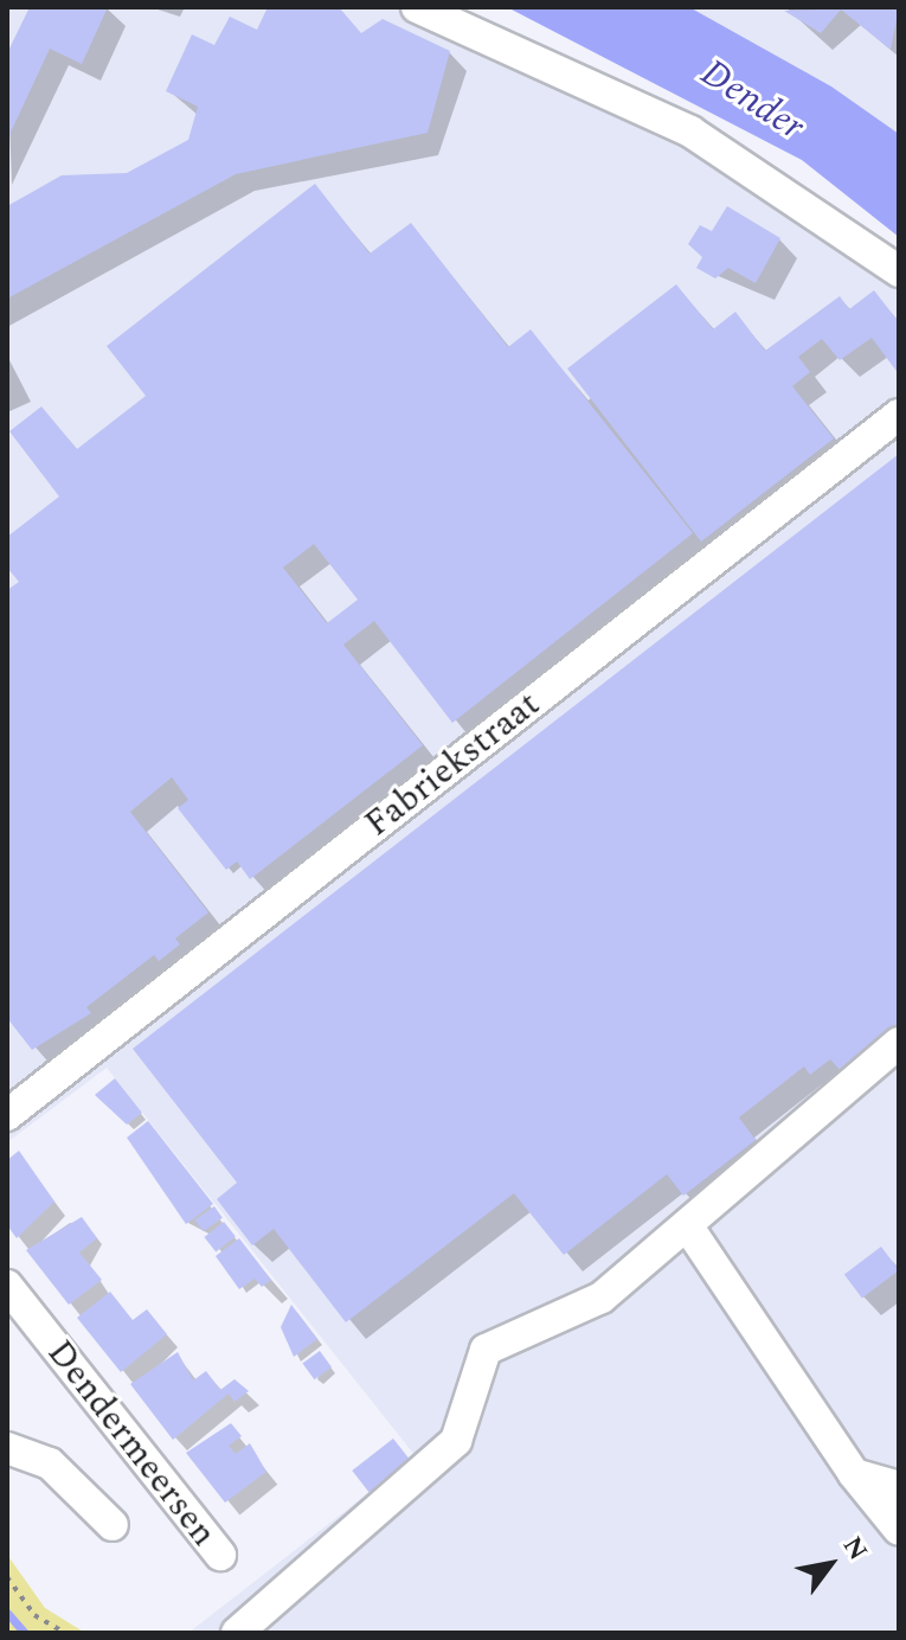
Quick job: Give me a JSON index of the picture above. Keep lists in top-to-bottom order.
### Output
{
  "streets": {
    "street": ["Fabriekstraat", "Dendermeersen"]
  },
  "water": ["Dender"],
  "north": "top right"
}
